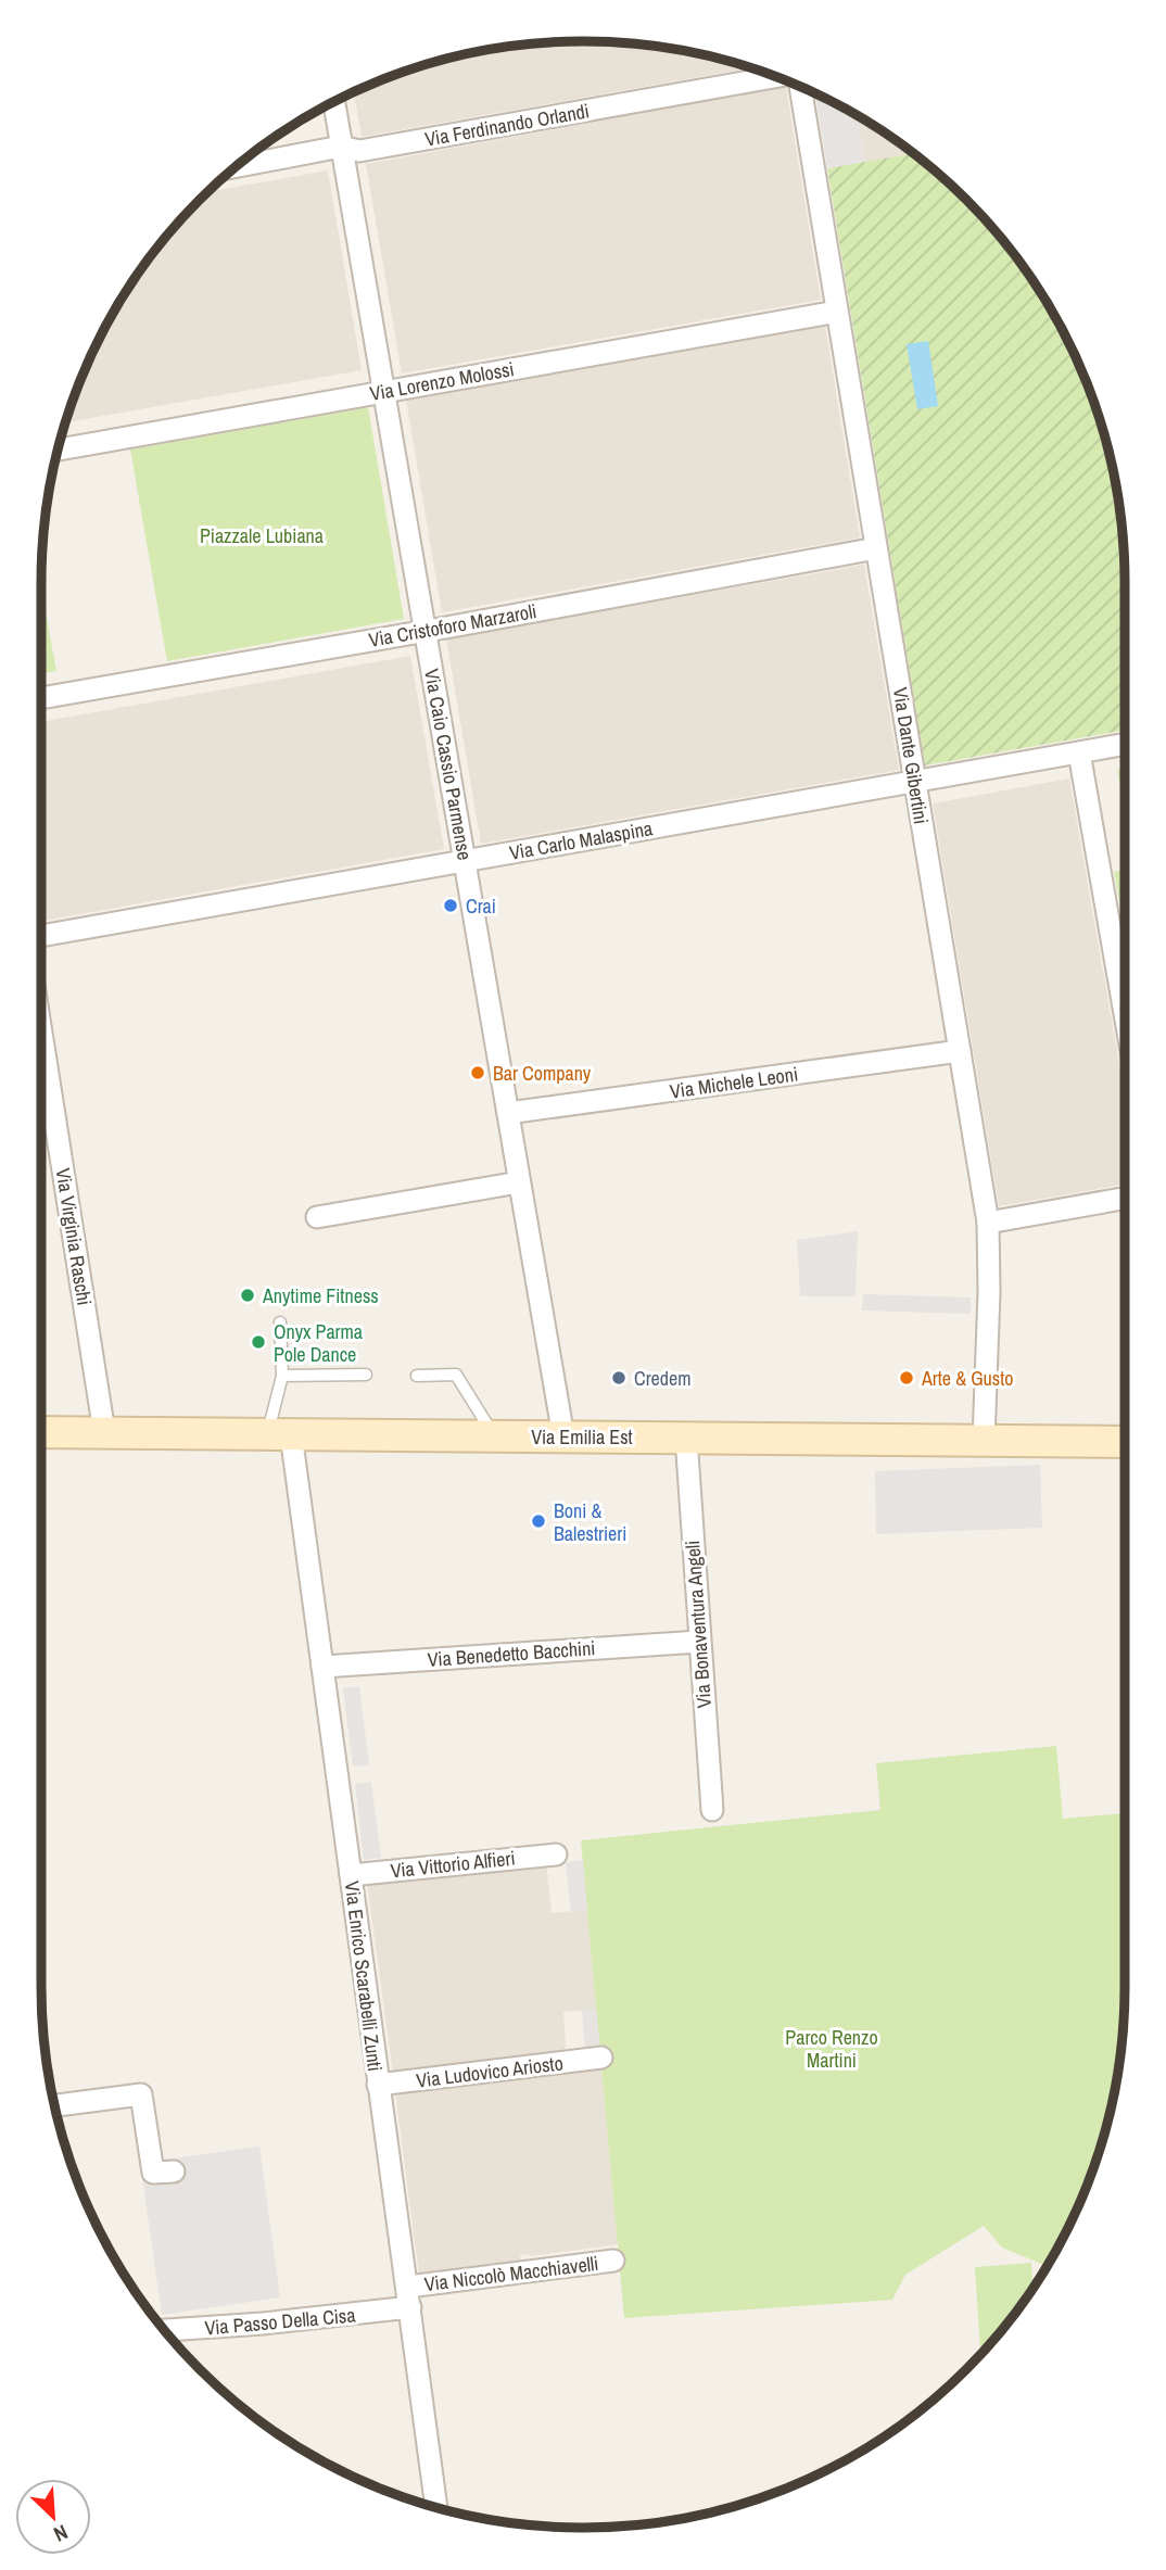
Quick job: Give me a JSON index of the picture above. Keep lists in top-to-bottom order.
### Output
{
  "streets": {
    "main road": ["Via Emilia Est"],
    "street": [
      "Via Ferdinando Orlandi",
      "Via Lorenzo Molossi",
      "Via Cristoforo Marzaroli",
      "Via Dante Gibertini",
      "Via Caio Cassio Parmense",
      "Via Carlo Malaspina",
      "Via Michele Leoni",
      "Via Virginia Raschi",
      "Via Bonaventura Angeli",
      "Via Benedetto Bacchini",
      "Via Vittorio Alfieri",
      "Via Enrico Scarabelli Zunti",
      "Via Ludovico Ariosto",
      "Via Niccolò Macchiavelli",
      "Via Passo Della Cisa"
    ]
  },
  "crossings": [
    ["Via Ferdinando Orlandi", "Via Caio Cassio Parmense"],
    ["Via Lorenzo Molossi", "Via Dante Gibertini"],
    ["Via Lorenzo Molossi", "Via Caio Cassio Parmense"],
    ["Via Cristoforo Marzaroli", "Via Dante Gibertini"],
    ["Via Cristoforo Marzaroli", "Via Caio Cassio Parmense"],
    ["Via Dante Gibertini", "Via Carlo Malaspina"],
    ["Via Dante Gibertini", "Via Michele Leoni"],
    ["Via Dante Gibertini", "Via Emilia Est"],
    ["Via Caio Cassio Parmense", "Via Carlo Malaspina"],
    ["Via Caio Cassio Parmense", "Via Michele Leoni"],
    ["Via Caio Cassio Parmense", "Via Emilia Est"],
    ["Via Virginia Raschi", "Via Emilia Est"],
    ["Via Emilia Est", "Via Bonaventura Angeli"],
    ["Via Emilia Est", "Via Enrico Scarabelli Zunti"],
    ["Via Bonaventura Angeli", "Via Benedetto Bacchini"],
    ["Via Benedetto Bacchini", "Via Enrico Scarabelli Zunti"],
    ["Via Vittorio Alfieri", "Via Enrico Scarabelli Zunti"],
    ["Via Enrico Scarabelli Zunti", "Via Ludovico Ariosto"],
    ["Via Enrico Scarabelli Zunti", "Via Niccolò Macchiavelli"],
    ["Via Enrico Scarabelli Zunti", "Via Passo Della Cisa"],
    ["Via Niccolò Macchiavelli", "Via Passo Della Cisa"]
  ],
  "parks": ["Piazzale Lubiana", "Parco Renzo Martini"],
  "places": [
    "Crai",
    "Bar Company",
    "Anytime Fitness",
    "Onyx Parma Pole Dance",
    "Credem",
    "Arte & Gusto",
    "Boni & Balestrieri"
  ],
  "north": "bottom right"
}
